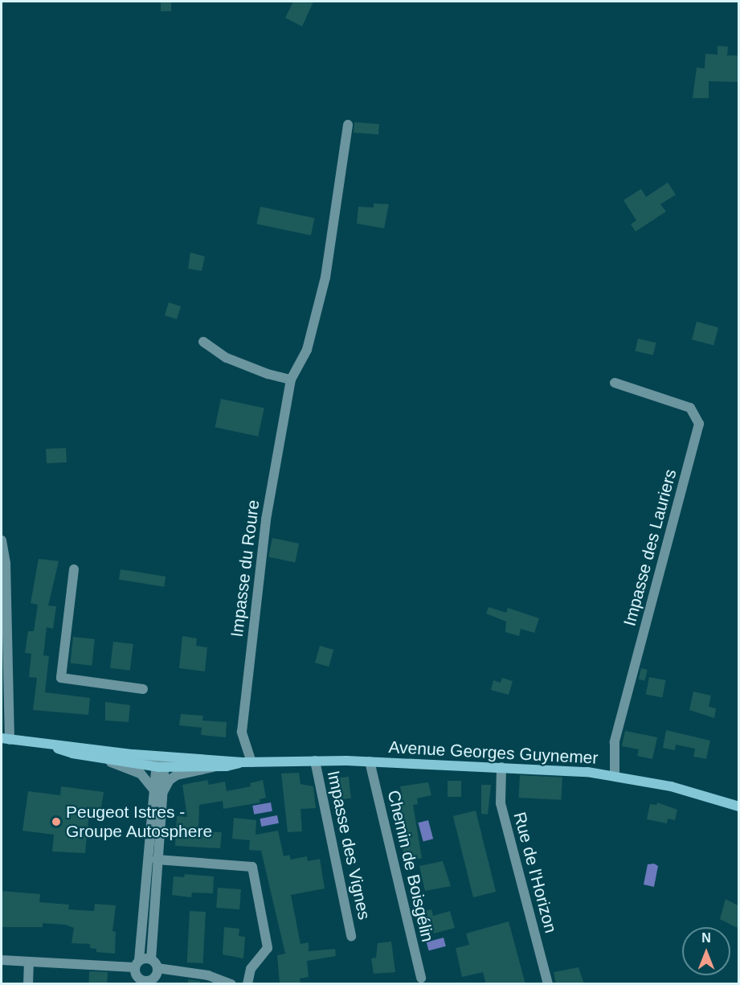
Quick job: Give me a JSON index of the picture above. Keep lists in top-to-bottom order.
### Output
{
  "streets": {
    "main road": ["Avenue Georges Guynemer"],
    "street": [
      "Impasse des Lauriers",
      "Impasse du Roure",
      "Impasse des Vignes",
      "Chemin de Boisgélin",
      "Rue de l'Horizon"
    ]
  },
  "crossings": [
    ["Impasse des Lauriers", "Avenue Georges Guynemer"],
    ["Impasse du Roure", "Avenue Georges Guynemer"],
    ["Avenue Georges Guynemer", "Impasse des Vignes"],
    ["Avenue Georges Guynemer", "Chemin de Boisgélin"],
    ["Avenue Georges Guynemer", "Rue de l'Horizon"]
  ],
  "places": ["Peugeot Istres - Groupe Autosphere"],
  "north": "top"
}
